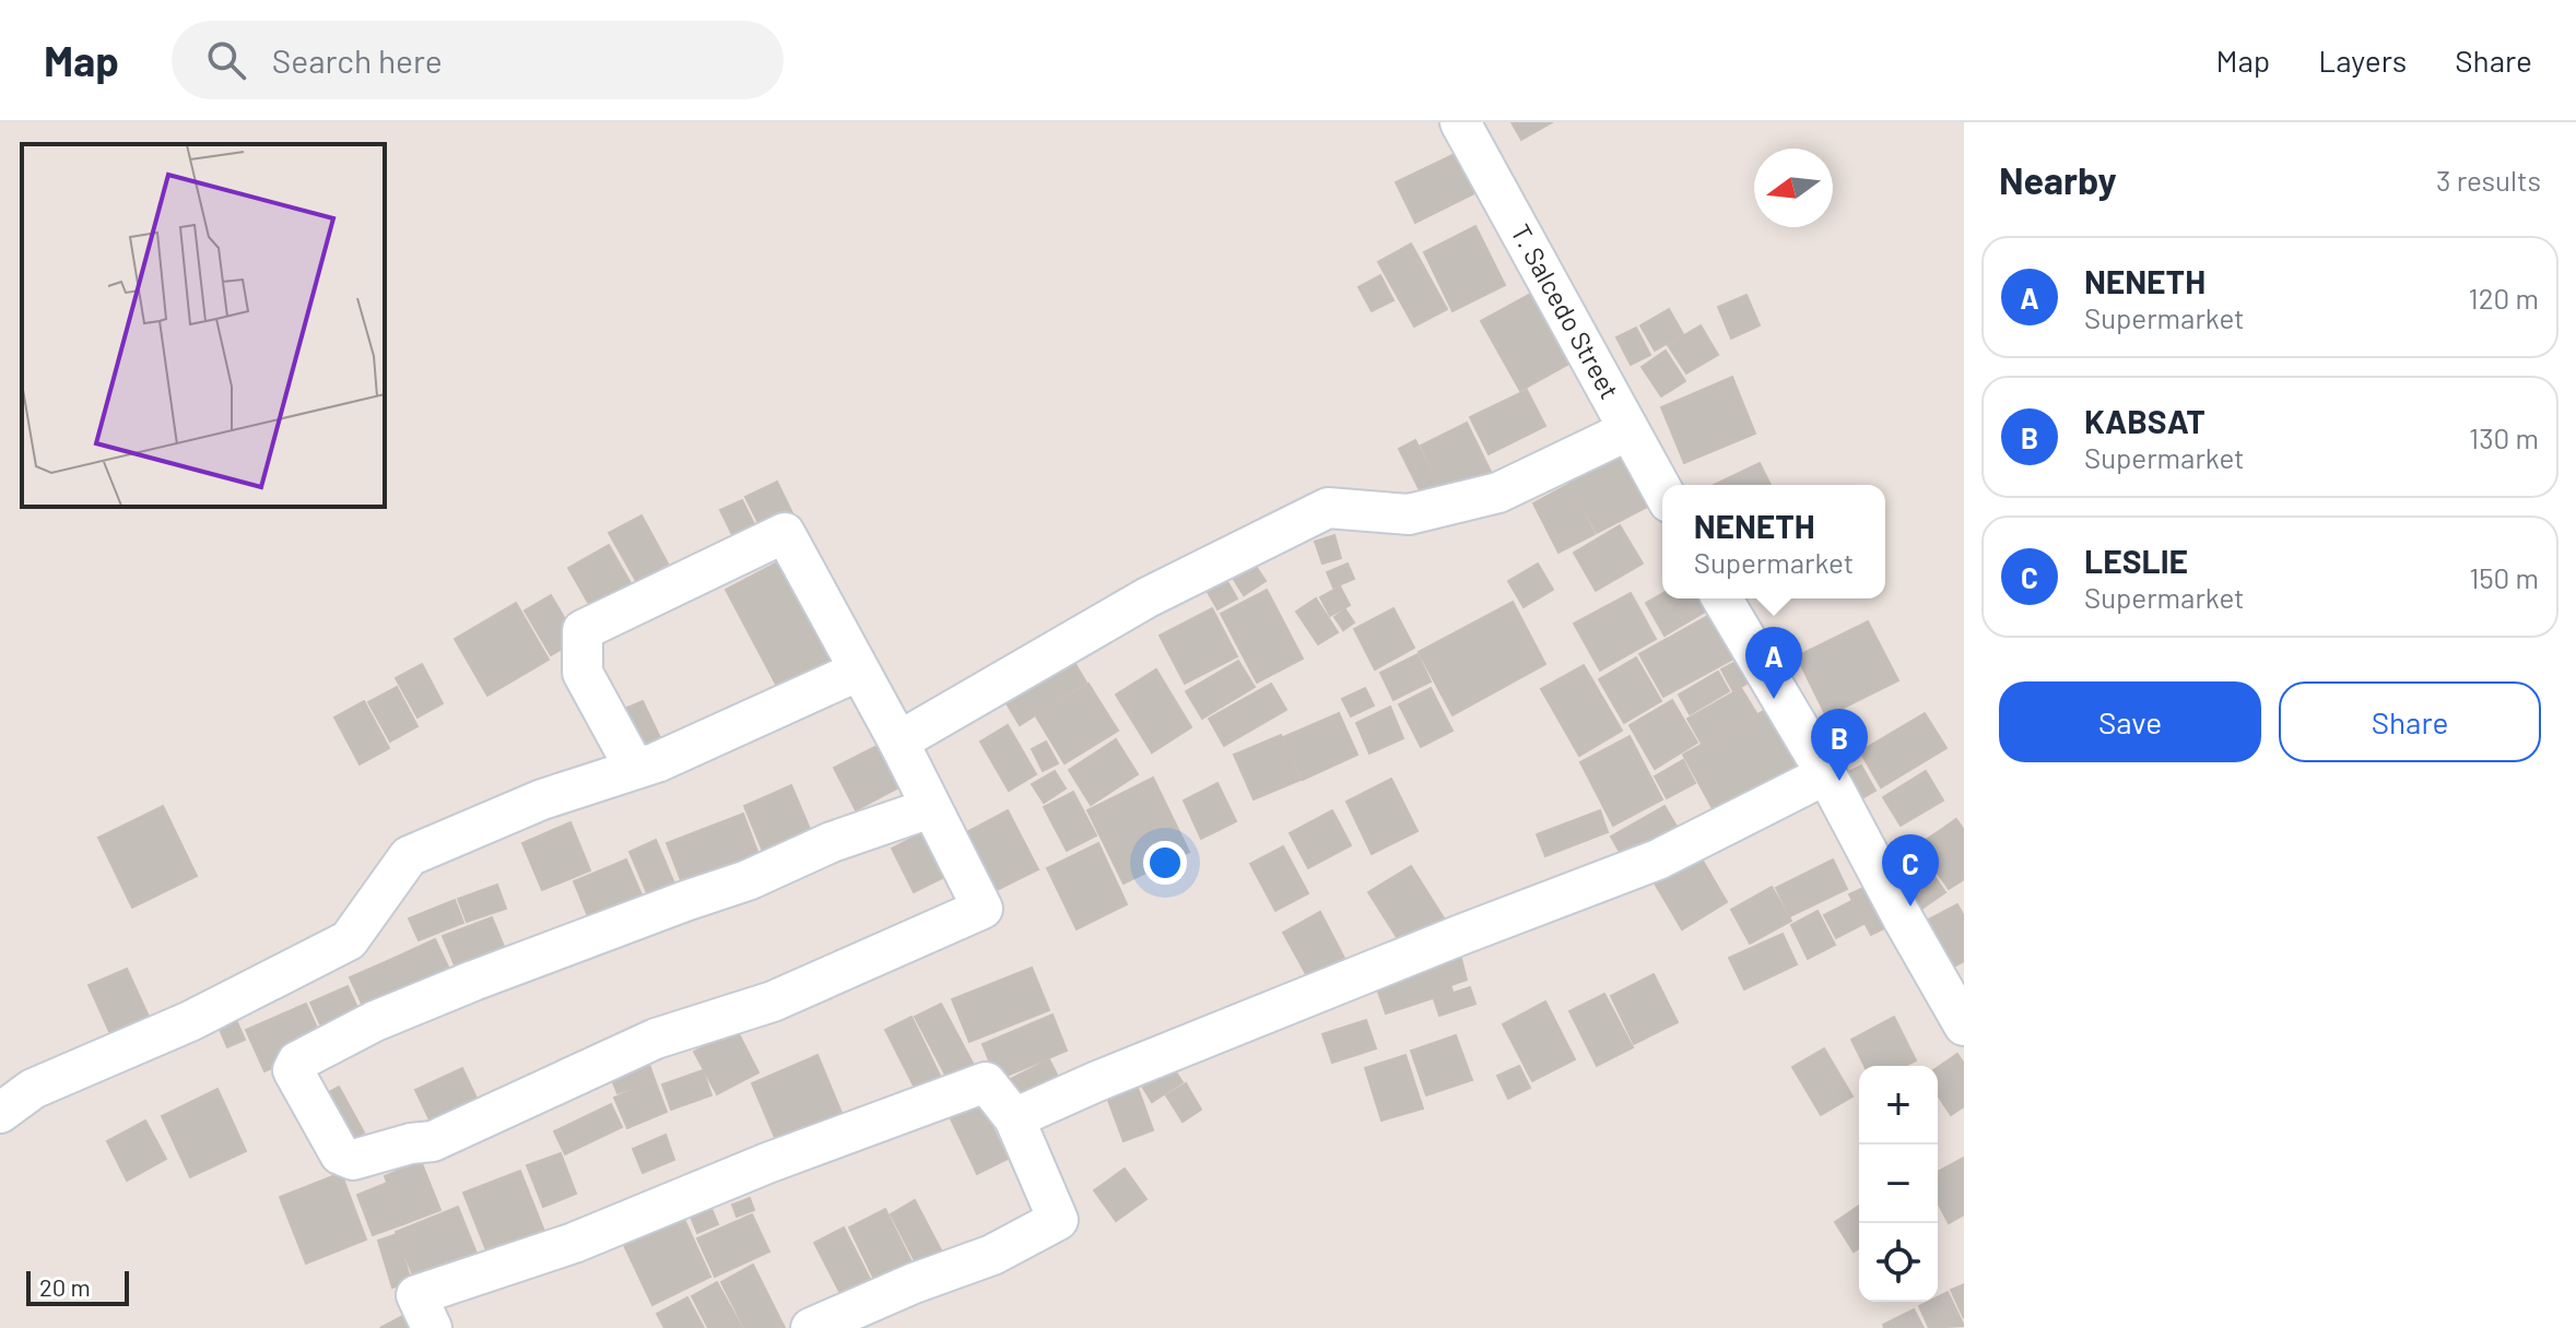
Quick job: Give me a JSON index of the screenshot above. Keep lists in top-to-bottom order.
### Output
{
  "streets": {
    "street": ["T. Salcedo Street"]
  },
  "scale_bar": "20 m",
  "north": "left",
  "page": {
    "header": "Map",
    "search": "Search here",
    "nav": ["Map", "Layers", "Share"],
    "heading": ["Nearby", "3 results"],
    "list": [
      {
        "mark": "A",
        "name": "NENETH",
        "note": "Supermarket",
        "value": "120 m"
      },
      {
        "mark": "B",
        "name": "KABSAT",
        "note": "Supermarket",
        "value": "130 m"
      },
      {
        "mark": "C",
        "name": "LESLIE",
        "note": "Supermarket",
        "value": "150 m"
      }
    ],
    "popup": ["NENETH", "Supermarket"],
    "pins": ["A", "B", "C"],
    "buttons": ["Save", "Share"],
    "map_buttons": ["+", "−"],
    "scale": "20 m"
  }
}
